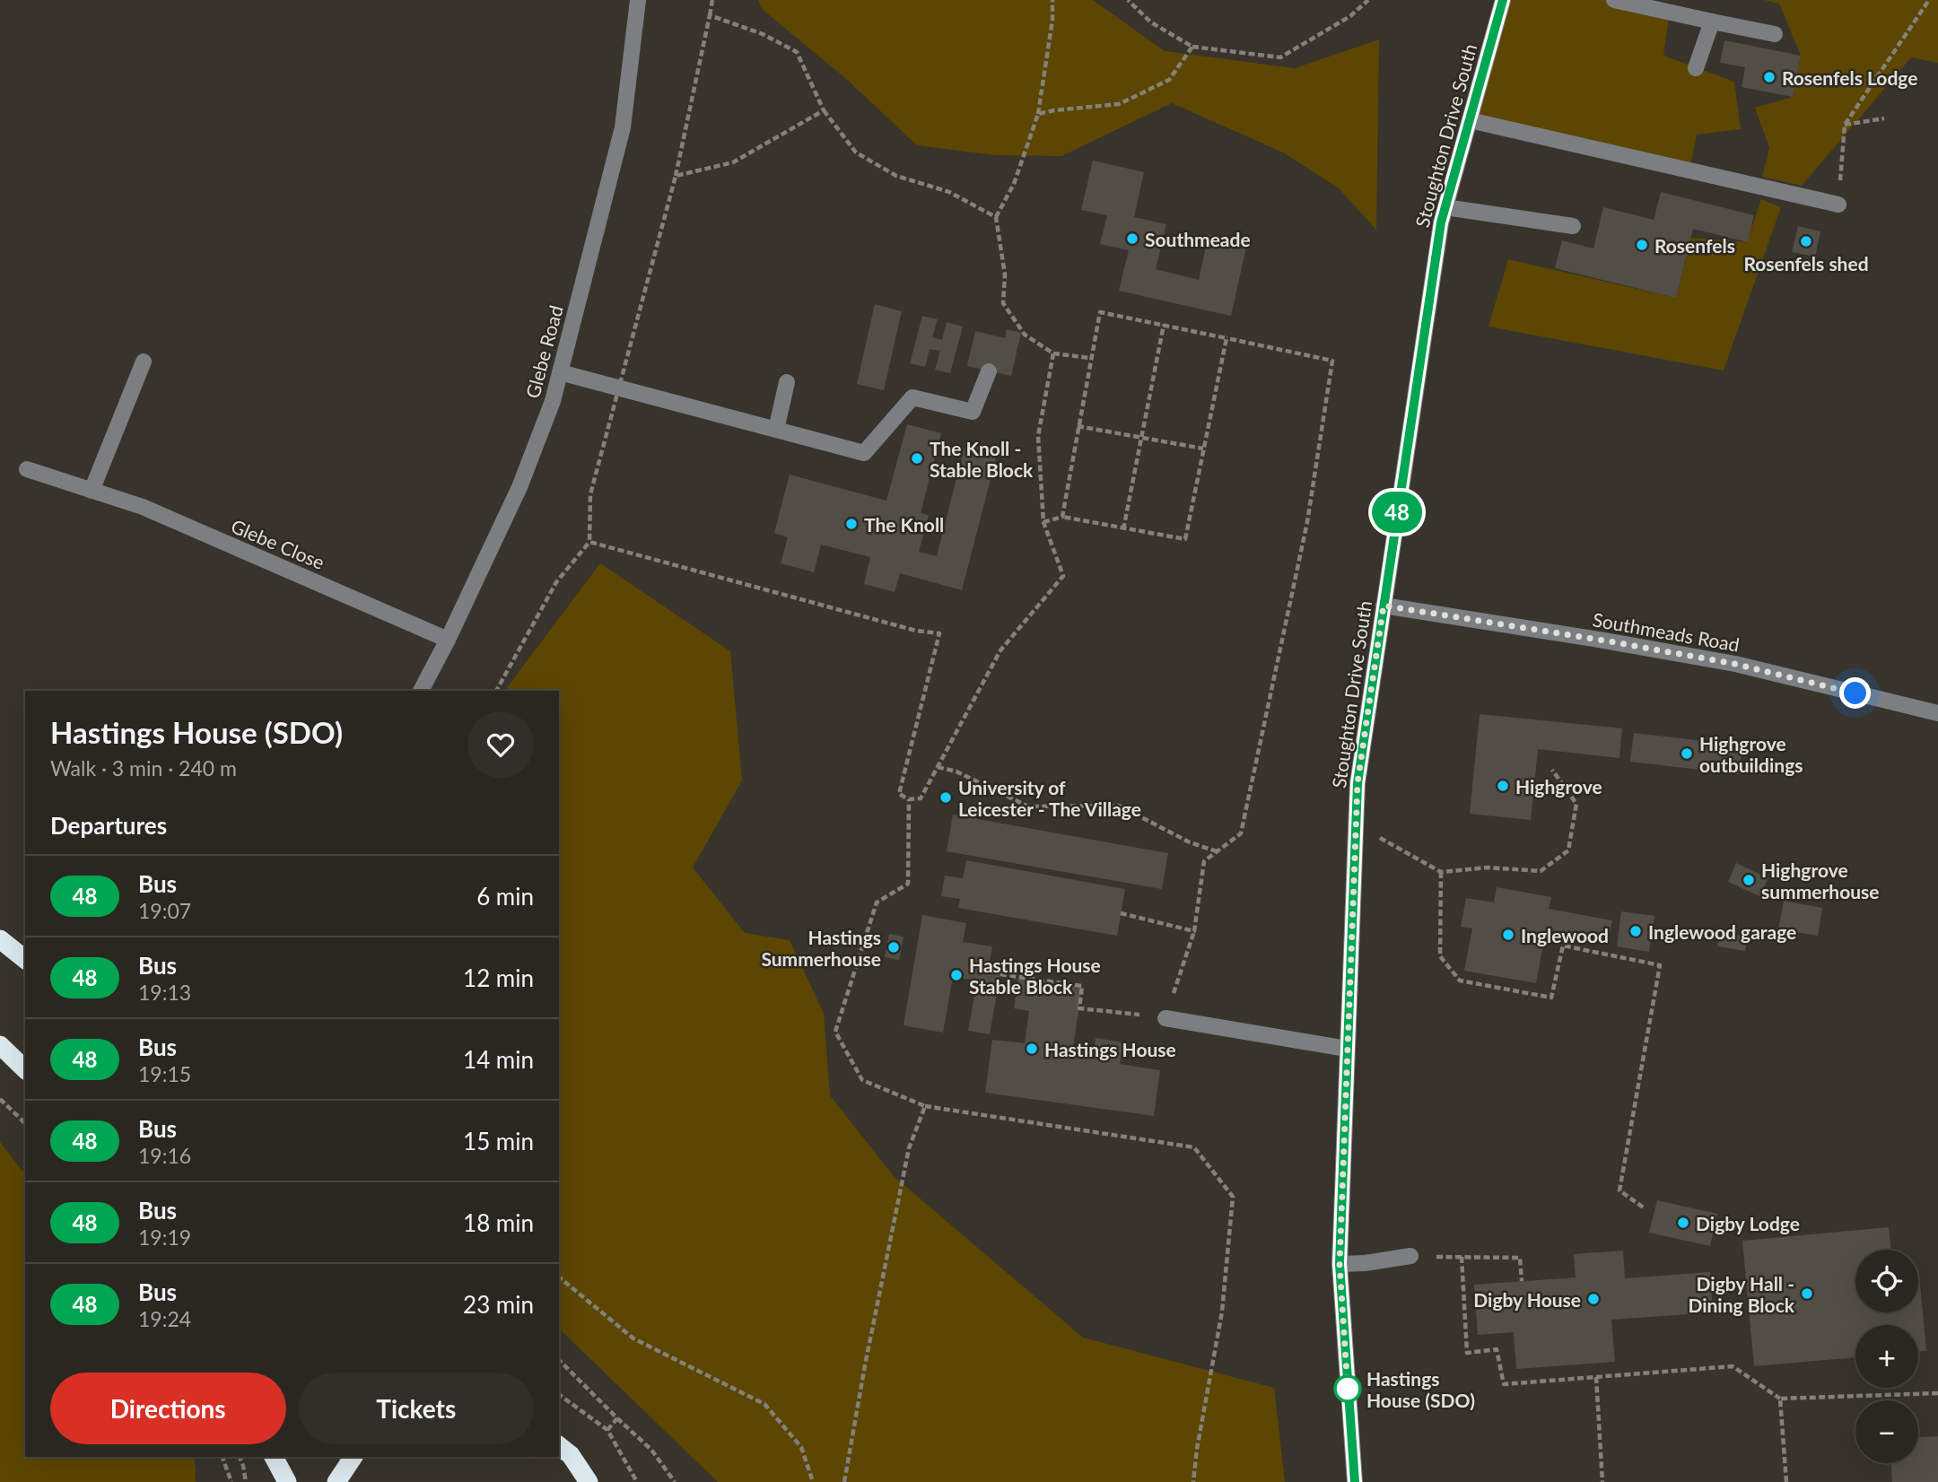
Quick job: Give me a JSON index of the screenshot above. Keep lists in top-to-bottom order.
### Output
{
  "streets": {
    "street": [
      "Stoughton Drive South",
      "Glebe Road",
      "Glebe Close",
      "Southmeads Road"
    ]
  },
  "crossings": [
    ["Stoughton Drive South", "Southmeads Road"],
    ["Glebe Road", "Glebe Close"]
  ],
  "places": [
    "Rosenfels Lodge",
    "Southmeade",
    "Rosenfels shed",
    "Rosenfels",
    "The Knoll - Stable Block",
    "The Knoll",
    "Highgrove outbuildings",
    "Highgrove",
    "University of Leicester - The Village",
    "Highgrove summerhouse",
    "Inglewood garage",
    "Inglewood",
    "Hastings Summerhouse",
    "Hastings House Stable Block",
    "Hastings House",
    "Digby Lodge",
    "Digby Hall - Dining Block",
    "Digby House",
    "Hastings House (SDO)"
  ],
  "lines": ["bus line 48"],
  "page": {
    "on_map": "48",
    "heading": [
      ["Hastings House (SDO)", "Walk · 3 min · 240 m"],
      "Departures"
    ],
    "list": [
      {
        "mark": "48",
        "name": "Bus",
        "note": "19:07",
        "value": "6 min"
      },
      {
        "mark": "48",
        "name": "Bus",
        "note": "19:13",
        "value": "12 min"
      },
      {
        "mark": "48",
        "name": "Bus",
        "note": "19:15",
        "value": "14 min"
      },
      {
        "mark": "48",
        "name": "Bus",
        "note": "19:16",
        "value": "15 min"
      },
      {
        "mark": "48",
        "name": "Bus",
        "note": "19:19",
        "value": "18 min"
      },
      {
        "mark": "48",
        "name": "Bus",
        "note": "19:24",
        "value": "23 min"
      }
    ],
    "map_buttons": ["+", "−"],
    "buttons": ["Directions", "Tickets"]
  }
}
